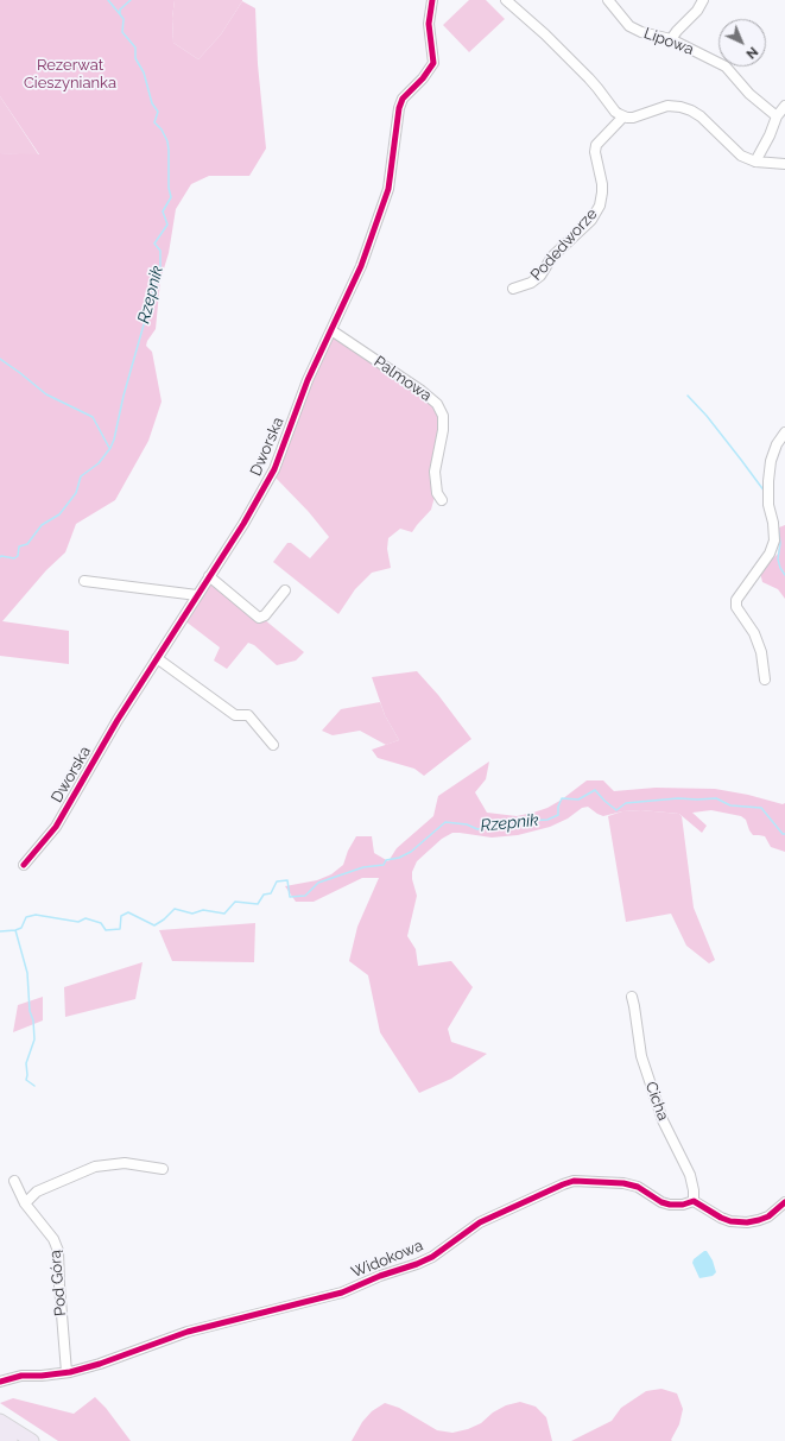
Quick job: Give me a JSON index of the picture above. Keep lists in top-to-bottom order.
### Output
{
  "streets": {
    "street": [
      "Lipowa",
      "Podedworze",
      "Palmowa",
      "Dworska",
      "Cicha",
      "Widokowa",
      "Pod Górą"
    ]
  },
  "crossings": [
    ["Palmowa", "Dworska"],
    ["Cicha", "Widokowa"],
    ["Widokowa", "Pod Górą"]
  ],
  "water": ["Rzepnik"],
  "parks": ["Rezerwat Cieszynianka"],
  "north": "bottom right"
}
